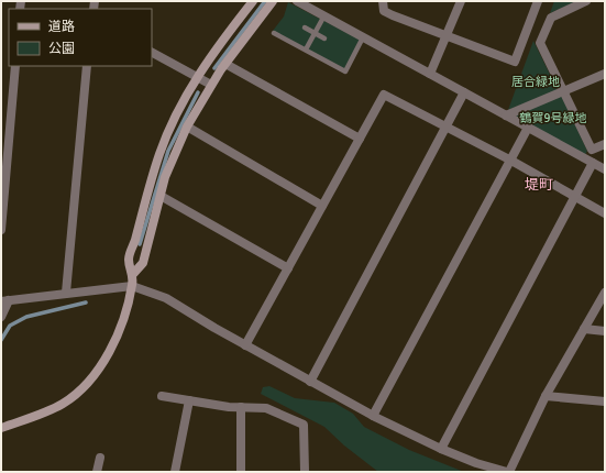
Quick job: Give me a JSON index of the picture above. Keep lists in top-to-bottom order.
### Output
{
  "districts": ["堤町"],
  "parks": ["居合緑地", "鶴賀9号緑地"],
  "legend": ["道路", "公園"]
}
